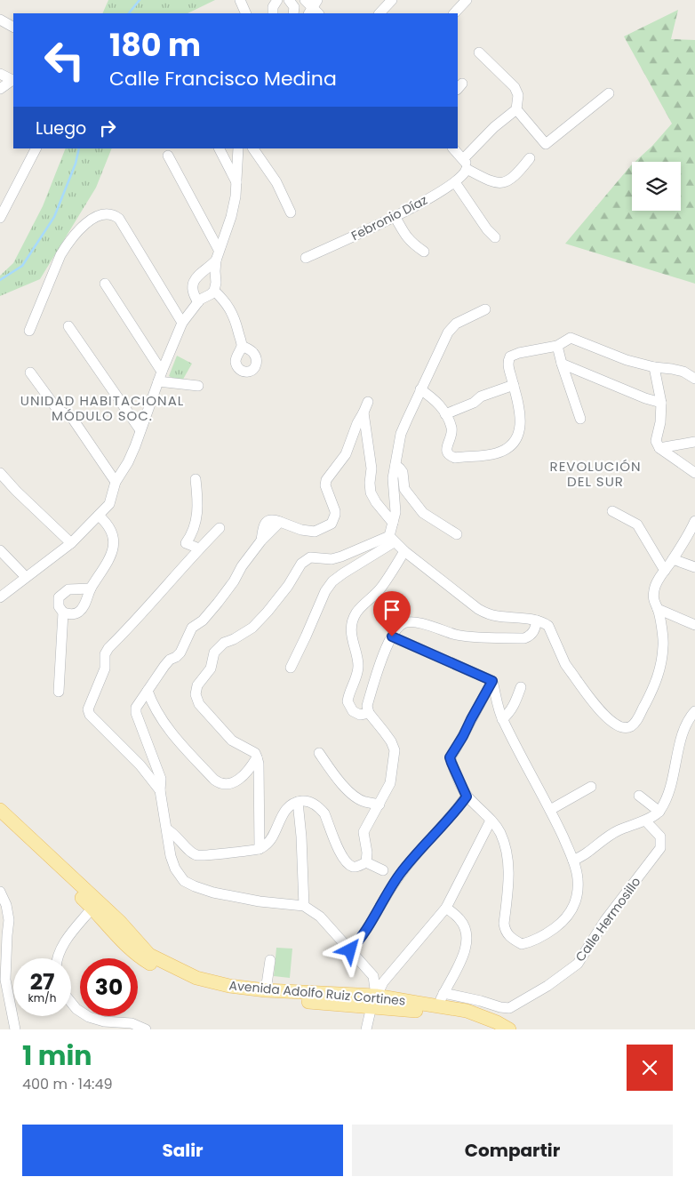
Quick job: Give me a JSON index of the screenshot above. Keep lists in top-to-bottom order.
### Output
{
  "streets": {
    "main road": ["Avenida Adolfo Ruiz Cortines"],
    "street": ["Febronio Díaz", "Calle Hermosillo"]
  },
  "districts": ["UNIDAD HABITACIONAL MÓDULO SOC.", "REVOLUCIÓN DEL SUR"],
  "page": {
    "turn": ["180 m", "Calle Francisco Medina"],
    "then": "Luego",
    "speed": "27 km/h",
    "limit": "30",
    "heading": ["1 min", "400 m · 14:49"],
    "buttons": ["Salir", "Compartir"]
  }
}
